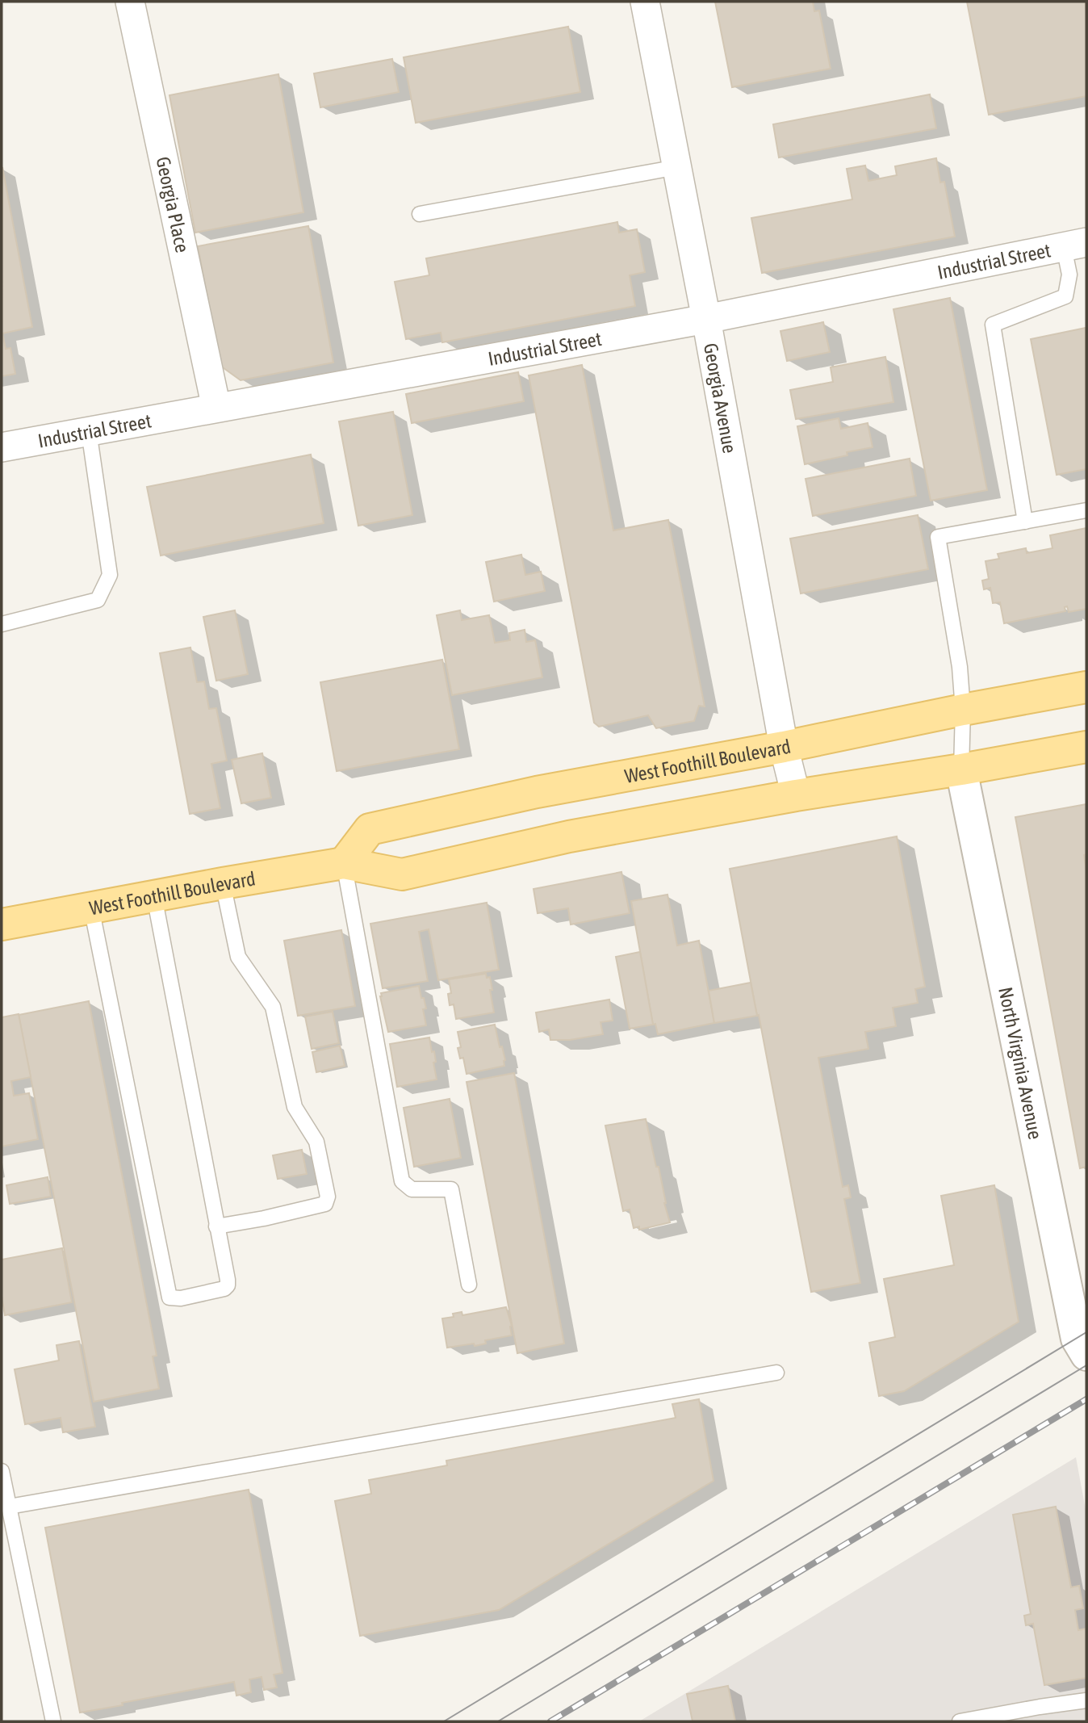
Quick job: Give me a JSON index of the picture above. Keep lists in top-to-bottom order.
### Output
{
  "streets": {
    "main road": ["West Foothill Boulevard"],
    "street": [
      "Georgia Place",
      "Industrial Street",
      "Georgia Avenue",
      "North Virginia Avenue"
    ]
  },
  "crossings": [
    ["Georgia Place", "Industrial Street"],
    ["Industrial Street", "Georgia Avenue"],
    ["Georgia Avenue", "West Foothill Boulevard"],
    ["West Foothill Boulevard", "North Virginia Avenue"]
  ]
}
